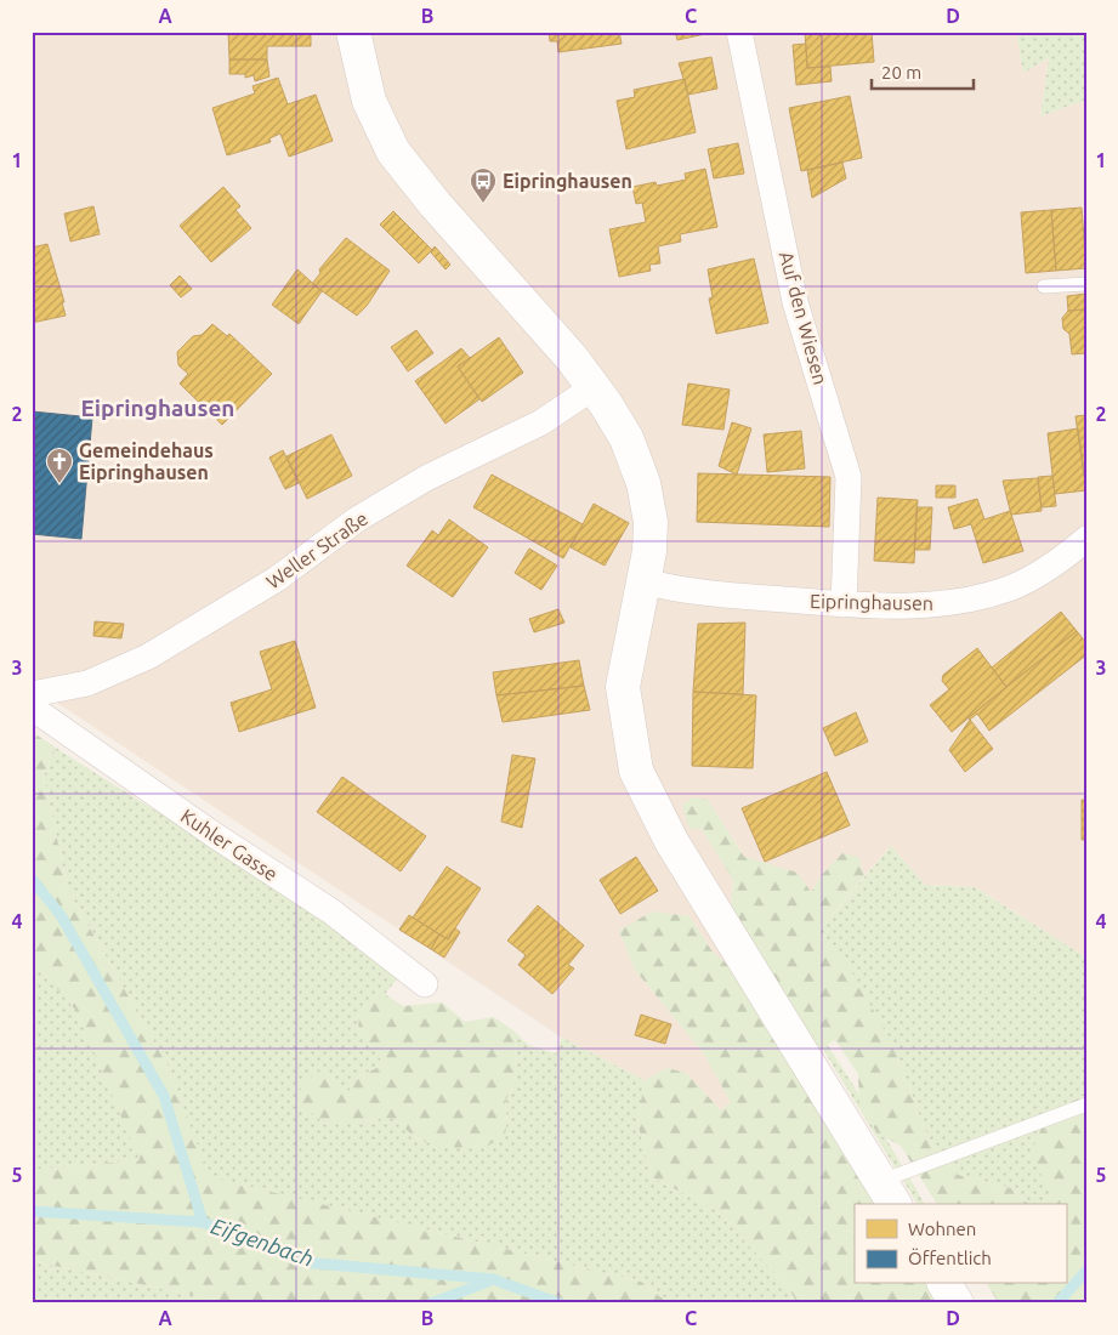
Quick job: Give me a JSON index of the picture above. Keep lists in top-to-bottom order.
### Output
{
  "streets": {
    "street": [
      "Auf den Wiesen",
      "Weller Straße",
      "Eipringhausen",
      "Kuhler Gasse"
    ]
  },
  "crossings": [
    ["Auf den Wiesen", "Eipringhausen"]
  ],
  "districts": ["Eipringhausen"],
  "water": ["Eifgenbach"],
  "places": {
    "bus stop": ["Eipringhausen"],
    "church": ["Gemeindehaus Eipringhausen"]
  },
  "legend": ["Wohnen", "Öffentlich"],
  "scale_bar": "20 m",
  "grid": {
    "columns": [
      "A",
      "B",
      "C",
      "D"
    ],
    "rows": [
      "1",
      "2",
      "3",
      "4",
      "5"
    ]
  }
}
